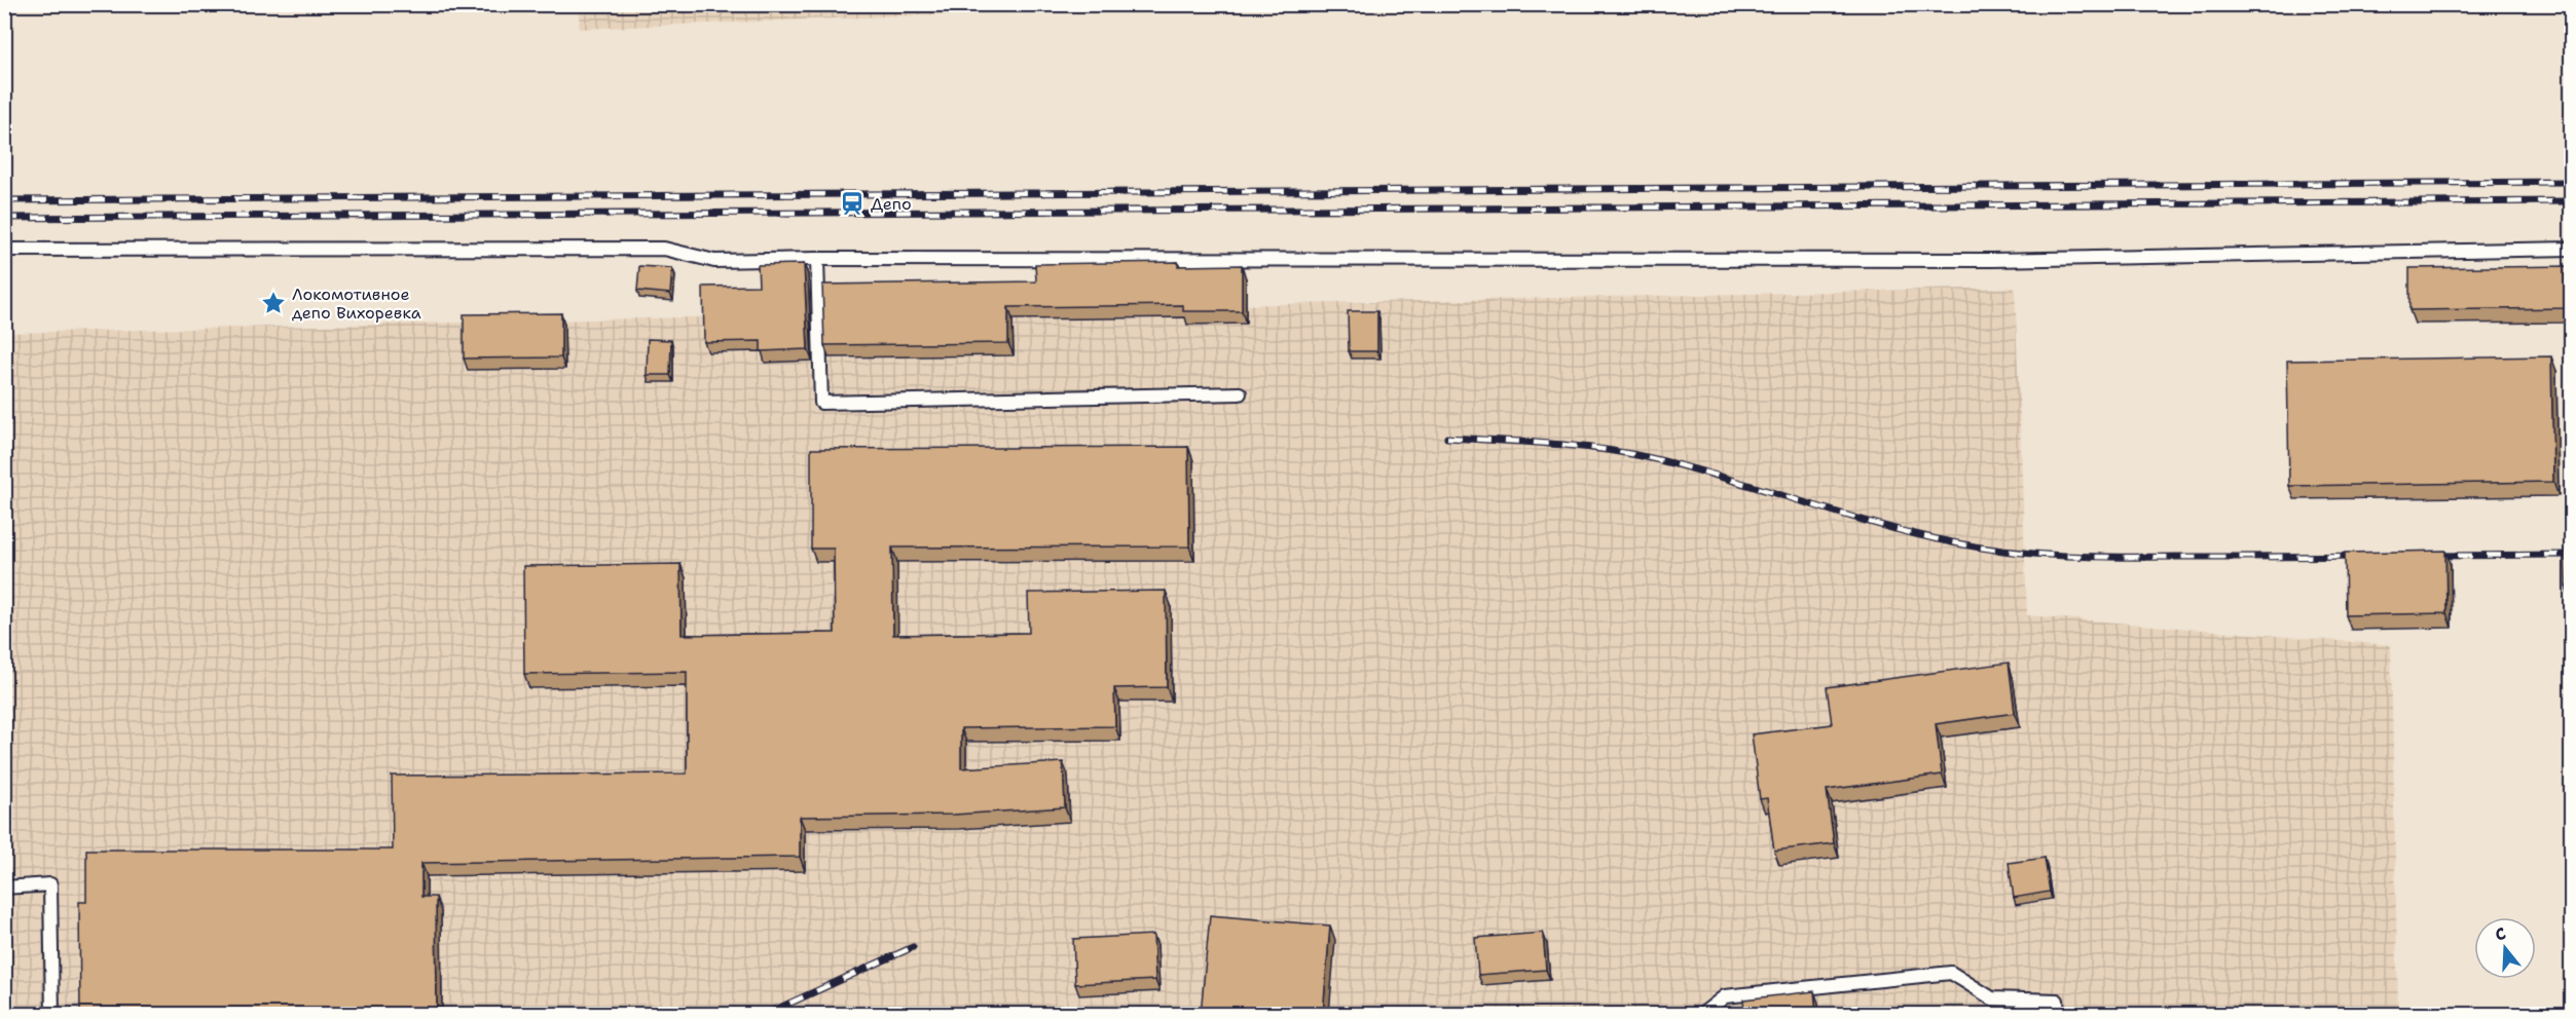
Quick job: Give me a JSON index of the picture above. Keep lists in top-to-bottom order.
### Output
{
  "places": {
    "station": ["Депо"],
    "place": ["Локомотивное депо Вихоревка"]
  },
  "north": "top"
}
